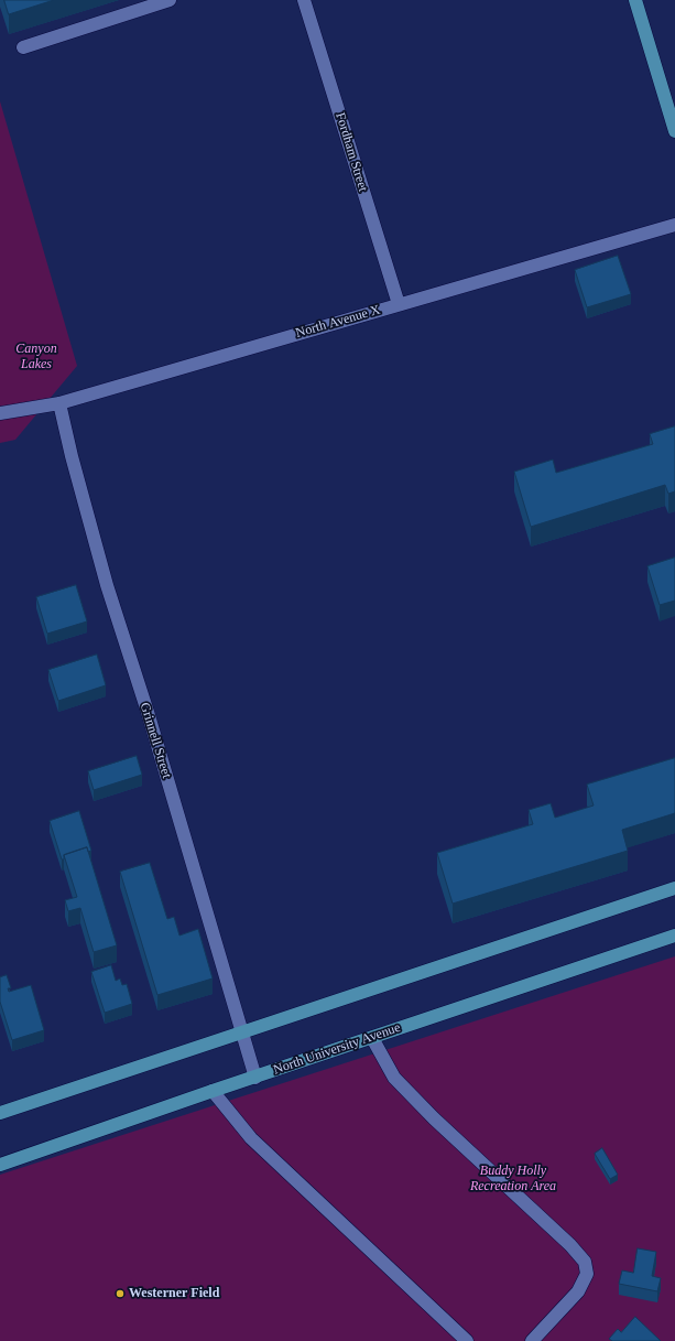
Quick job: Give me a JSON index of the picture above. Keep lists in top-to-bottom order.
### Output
{
  "streets": {
    "main road": ["North University Avenue"],
    "street": ["Fordham Street", "North Avenue X", "Grinnell Street"]
  },
  "crossings": [
    ["Fordham Street", "North Avenue X"],
    ["North Avenue X", "Grinnell Street"],
    ["Grinnell Street", "North University Avenue"]
  ],
  "parks": ["Canyon Lakes", "Buddy Holly Recreation Area"],
  "places": ["Westerner Field"]
}
